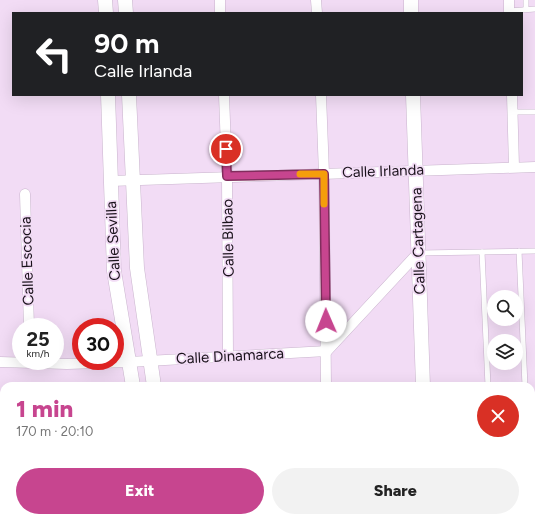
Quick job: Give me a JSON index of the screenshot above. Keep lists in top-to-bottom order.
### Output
{
  "streets": {
    "main road": ["Calle Sevilla", "Calle Cartagena"],
    "street": [
      "Calle Irlanda",
      "Calle Bilbao",
      "Calle Escocia",
      "Calle Dinamarca"
    ]
  },
  "crossings": [
    ["Calle Irlanda", "Calle Bilbao"],
    ["Calle Irlanda", "Calle Sevilla"],
    ["Calle Irlanda", "Calle Cartagena"],
    ["Calle Bilbao", "Calle Dinamarca"],
    ["Calle Sevilla", "Calle Dinamarca"]
  ],
  "page": {
    "turn": ["90 m", "Calle Irlanda"],
    "speed": "25 km/h",
    "limit": "30",
    "heading": ["1 min", "170 m · 20:10"],
    "buttons": ["Exit", "Share"]
  }
}
